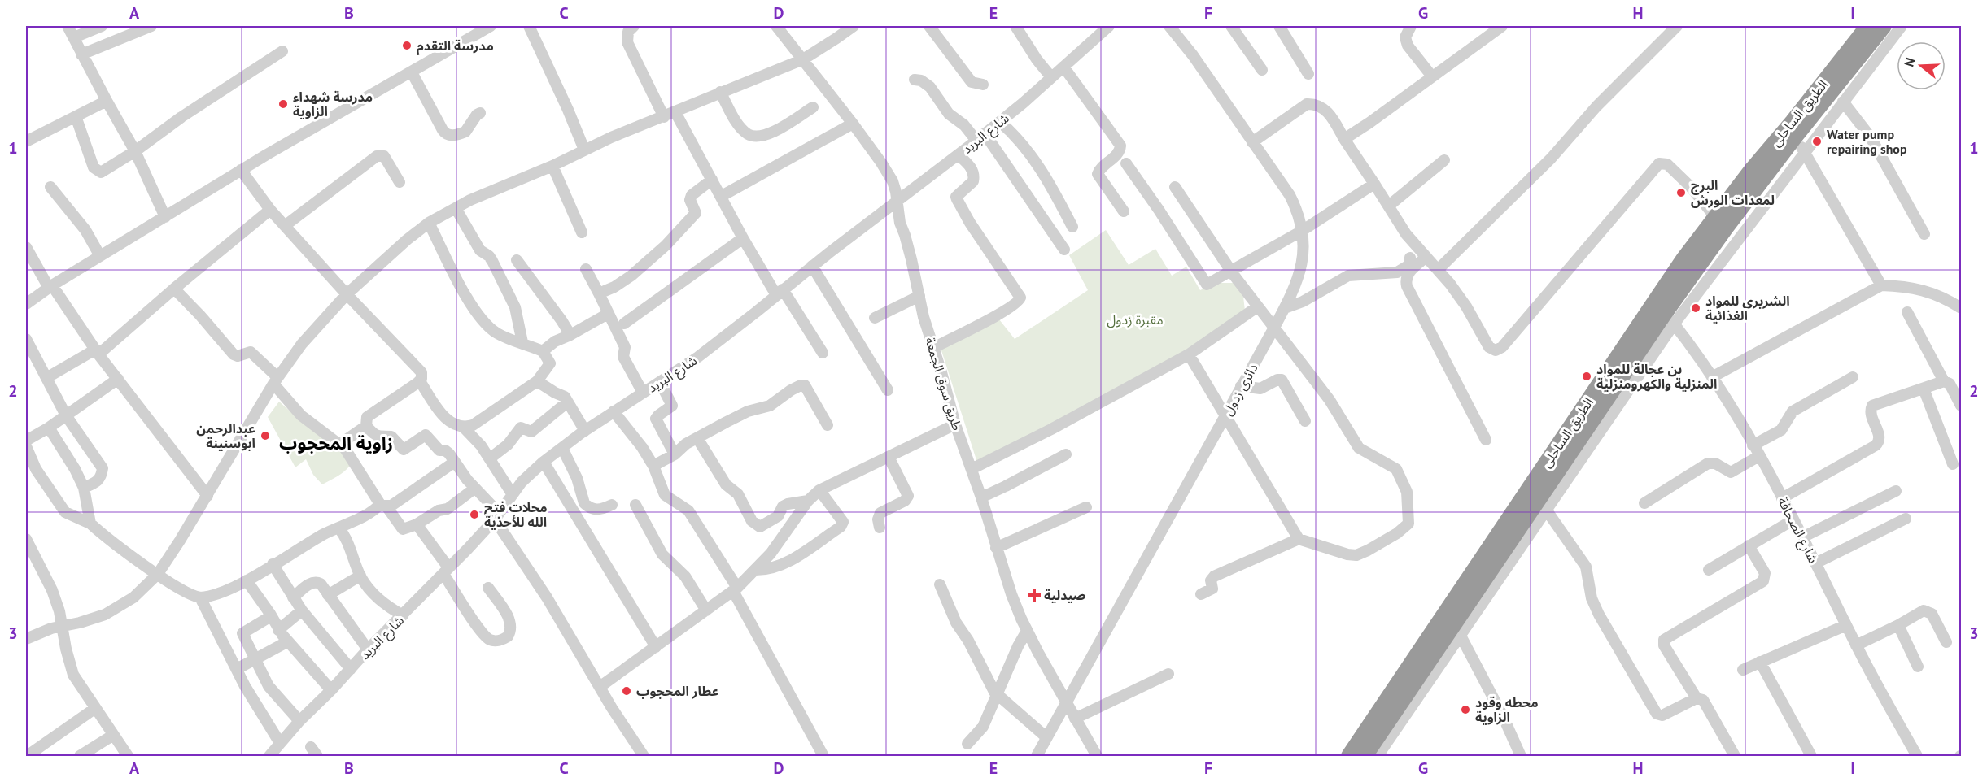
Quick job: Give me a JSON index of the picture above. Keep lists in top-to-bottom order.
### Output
{
  "streets": {
    "highway": ["الطريق الساحلى"],
    "street": [
      "شارع البريد",
      "طريق سوق الجمعة",
      "دائرى زدول",
      "شارع الصحافة"
    ]
  },
  "crossings": [
    ["الطريق الساحلى", "شارع الصحافة"],
    ["شارع البريد", "طريق سوق الجمعة"],
    ["طريق سوق الجمعة", "دائرى زدول"]
  ],
  "districts": ["زاوية المحجوب"],
  "parks": ["مقبرة زدول"],
  "places": {
    "other": [
      "مدرسة التقدم",
      "مدرسة شهداء الزاوية",
      "Water pump repairing shop",
      "البرج لمعدات الورش",
      "الشريري للمواد الغذائية",
      "بن عجالة للمواد المنزلية والكهرومنزلية",
      "عبدالرحمن ابوسنينة",
      "محلات فتح الله للأحذية",
      "عطار المحجوب",
      "محطه وقود الزاوية"
    ],
    "health": ["صيدلية"]
  },
  "north": "left",
  "grid": {
    "columns": [
      "A",
      "B",
      "C",
      "D",
      "E",
      "F",
      "G",
      "H",
      "I"
    ],
    "rows": ["1", "2", "3"]
  }
}
